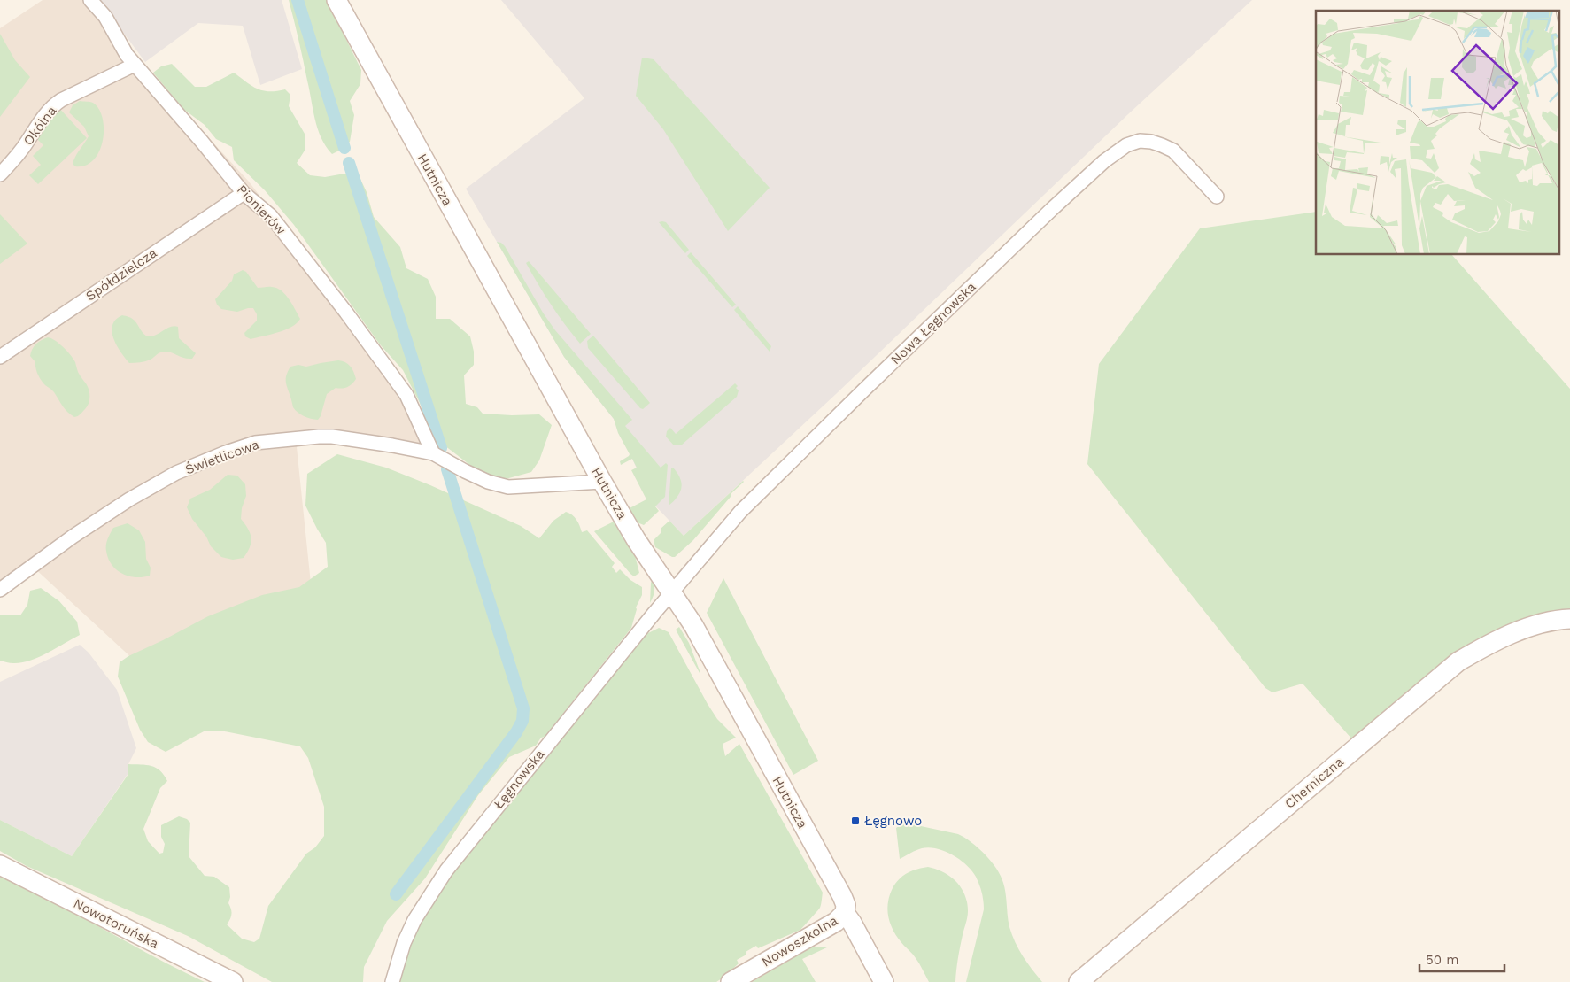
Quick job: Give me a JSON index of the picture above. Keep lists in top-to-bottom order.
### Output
{
  "streets": {
    "street": [
      "Okólna",
      "Hutnicza",
      "Pionierów",
      "Spółdzielcza",
      "Nowa Łęgnowska",
      "Świetlicowa",
      "Łęgnowska",
      "Chemiczna",
      "Nowotoruńska",
      "Nowoszkolna"
    ]
  },
  "crossings": [
    ["Okólna", "Pionierów"],
    ["Hutnicza", "Nowa Łęgnowska"],
    ["Hutnicza", "Świetlicowa"],
    ["Hutnicza", "Łęgnowska"],
    ["Hutnicza", "Nowoszkolna"],
    ["Pionierów", "Spółdzielcza"],
    ["Pionierów", "Świetlicowa"],
    ["Nowa Łęgnowska", "Łęgnowska"]
  ],
  "places": {
    "transit": ["Łęgnowo"]
  },
  "scale_bar": "50 m"
}
